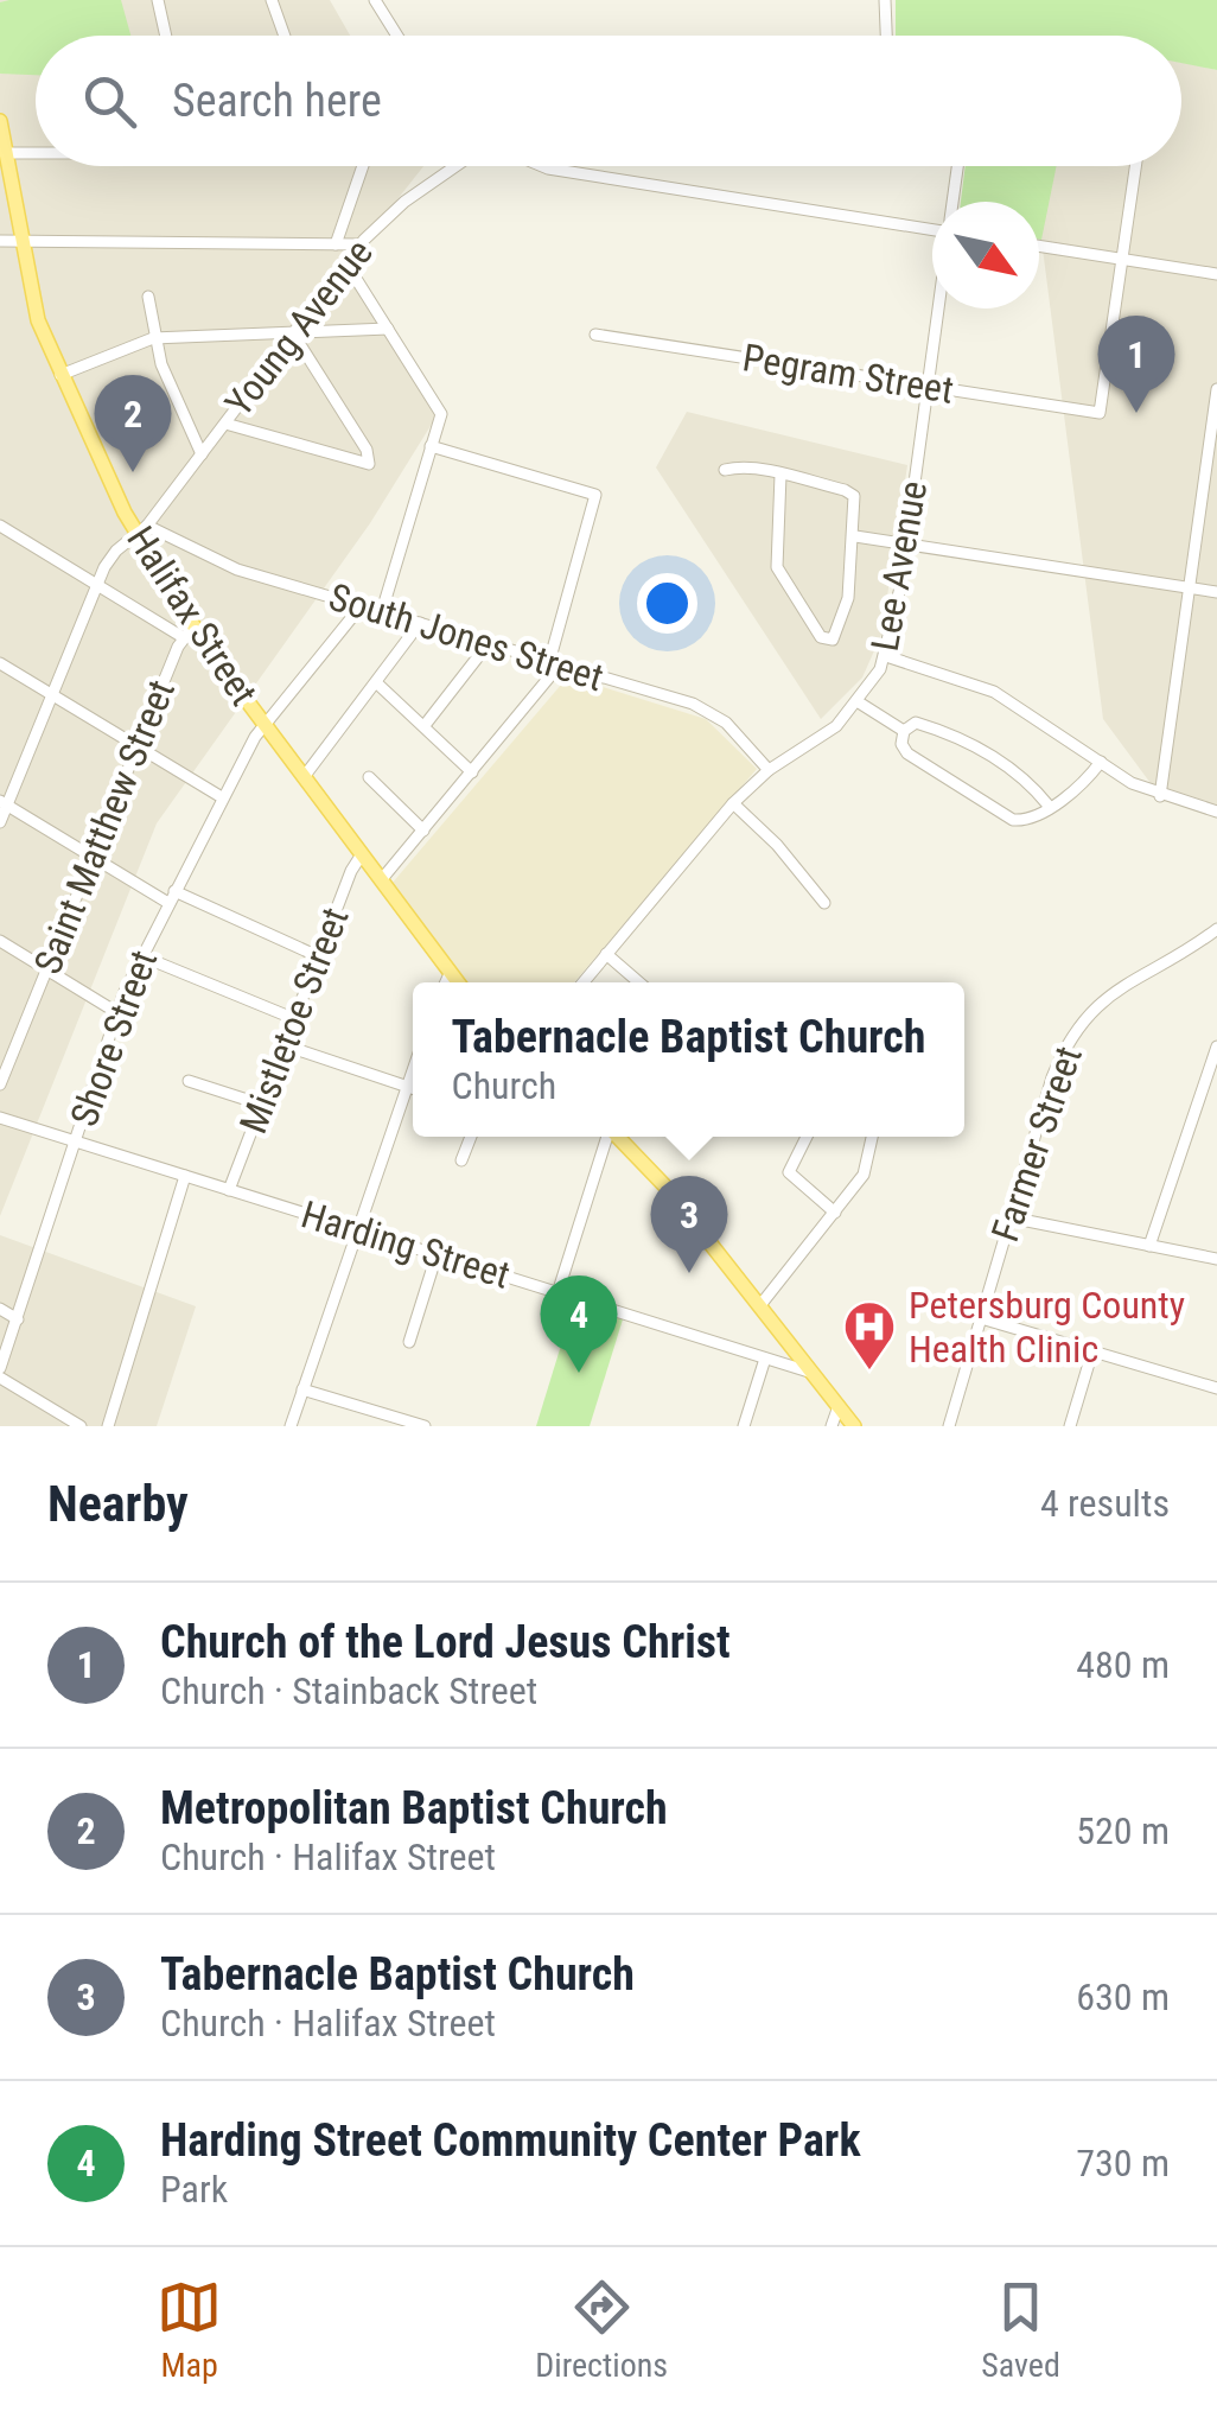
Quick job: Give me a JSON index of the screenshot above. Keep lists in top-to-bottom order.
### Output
{
  "streets": {
    "main road": ["Halifax Street"],
    "street": [
      "Young Avenue",
      "Pegram Street",
      "Lee Avenue",
      "South Jones Street",
      "Saint Matthew Street",
      "Mistletoe Street",
      "Shore Street",
      "Farmer Street",
      "Harding Street"
    ]
  },
  "crossings": [
    ["Young Avenue", "Halifax Street"],
    ["Young Avenue", "South Jones Street"],
    ["Pegram Street", "Lee Avenue"],
    ["Lee Avenue", "South Jones Street"],
    ["Halifax Street", "South Jones Street"],
    ["Halifax Street", "Saint Matthew Street"],
    ["Halifax Street", "Mistletoe Street"],
    ["Halifax Street", "Shore Street"],
    ["South Jones Street", "Shore Street"],
    ["Mistletoe Street", "Harding Street"],
    ["Shore Street", "Harding Street"]
  ],
  "places": {
    "hospital": ["Petersburg County Health Clinic"]
  },
  "north": "bottom right",
  "page": {
    "search": "Search here",
    "pins": [
      "1",
      "2",
      "3",
      "4"
    ],
    "popup": ["Tabernacle Baptist Church", "Church"],
    "heading": ["Nearby", "4 results"],
    "list": [
      {
        "mark": "1",
        "name": "Church of the Lord Jesus Christ",
        "note": "Church · Stainback Street",
        "value": "480 m"
      },
      {
        "mark": "2",
        "name": "Metropolitan Baptist Church",
        "note": "Church · Halifax Street",
        "value": "520 m"
      },
      {
        "mark": "3",
        "name": "Tabernacle Baptist Church",
        "note": "Church · Halifax Street",
        "value": "630 m"
      },
      {
        "mark": "4",
        "name": "Harding Street Community Center Park",
        "note": "Park",
        "value": "730 m"
      }
    ],
    "nav": ["Map", "Directions", "Saved"]
  }
}
